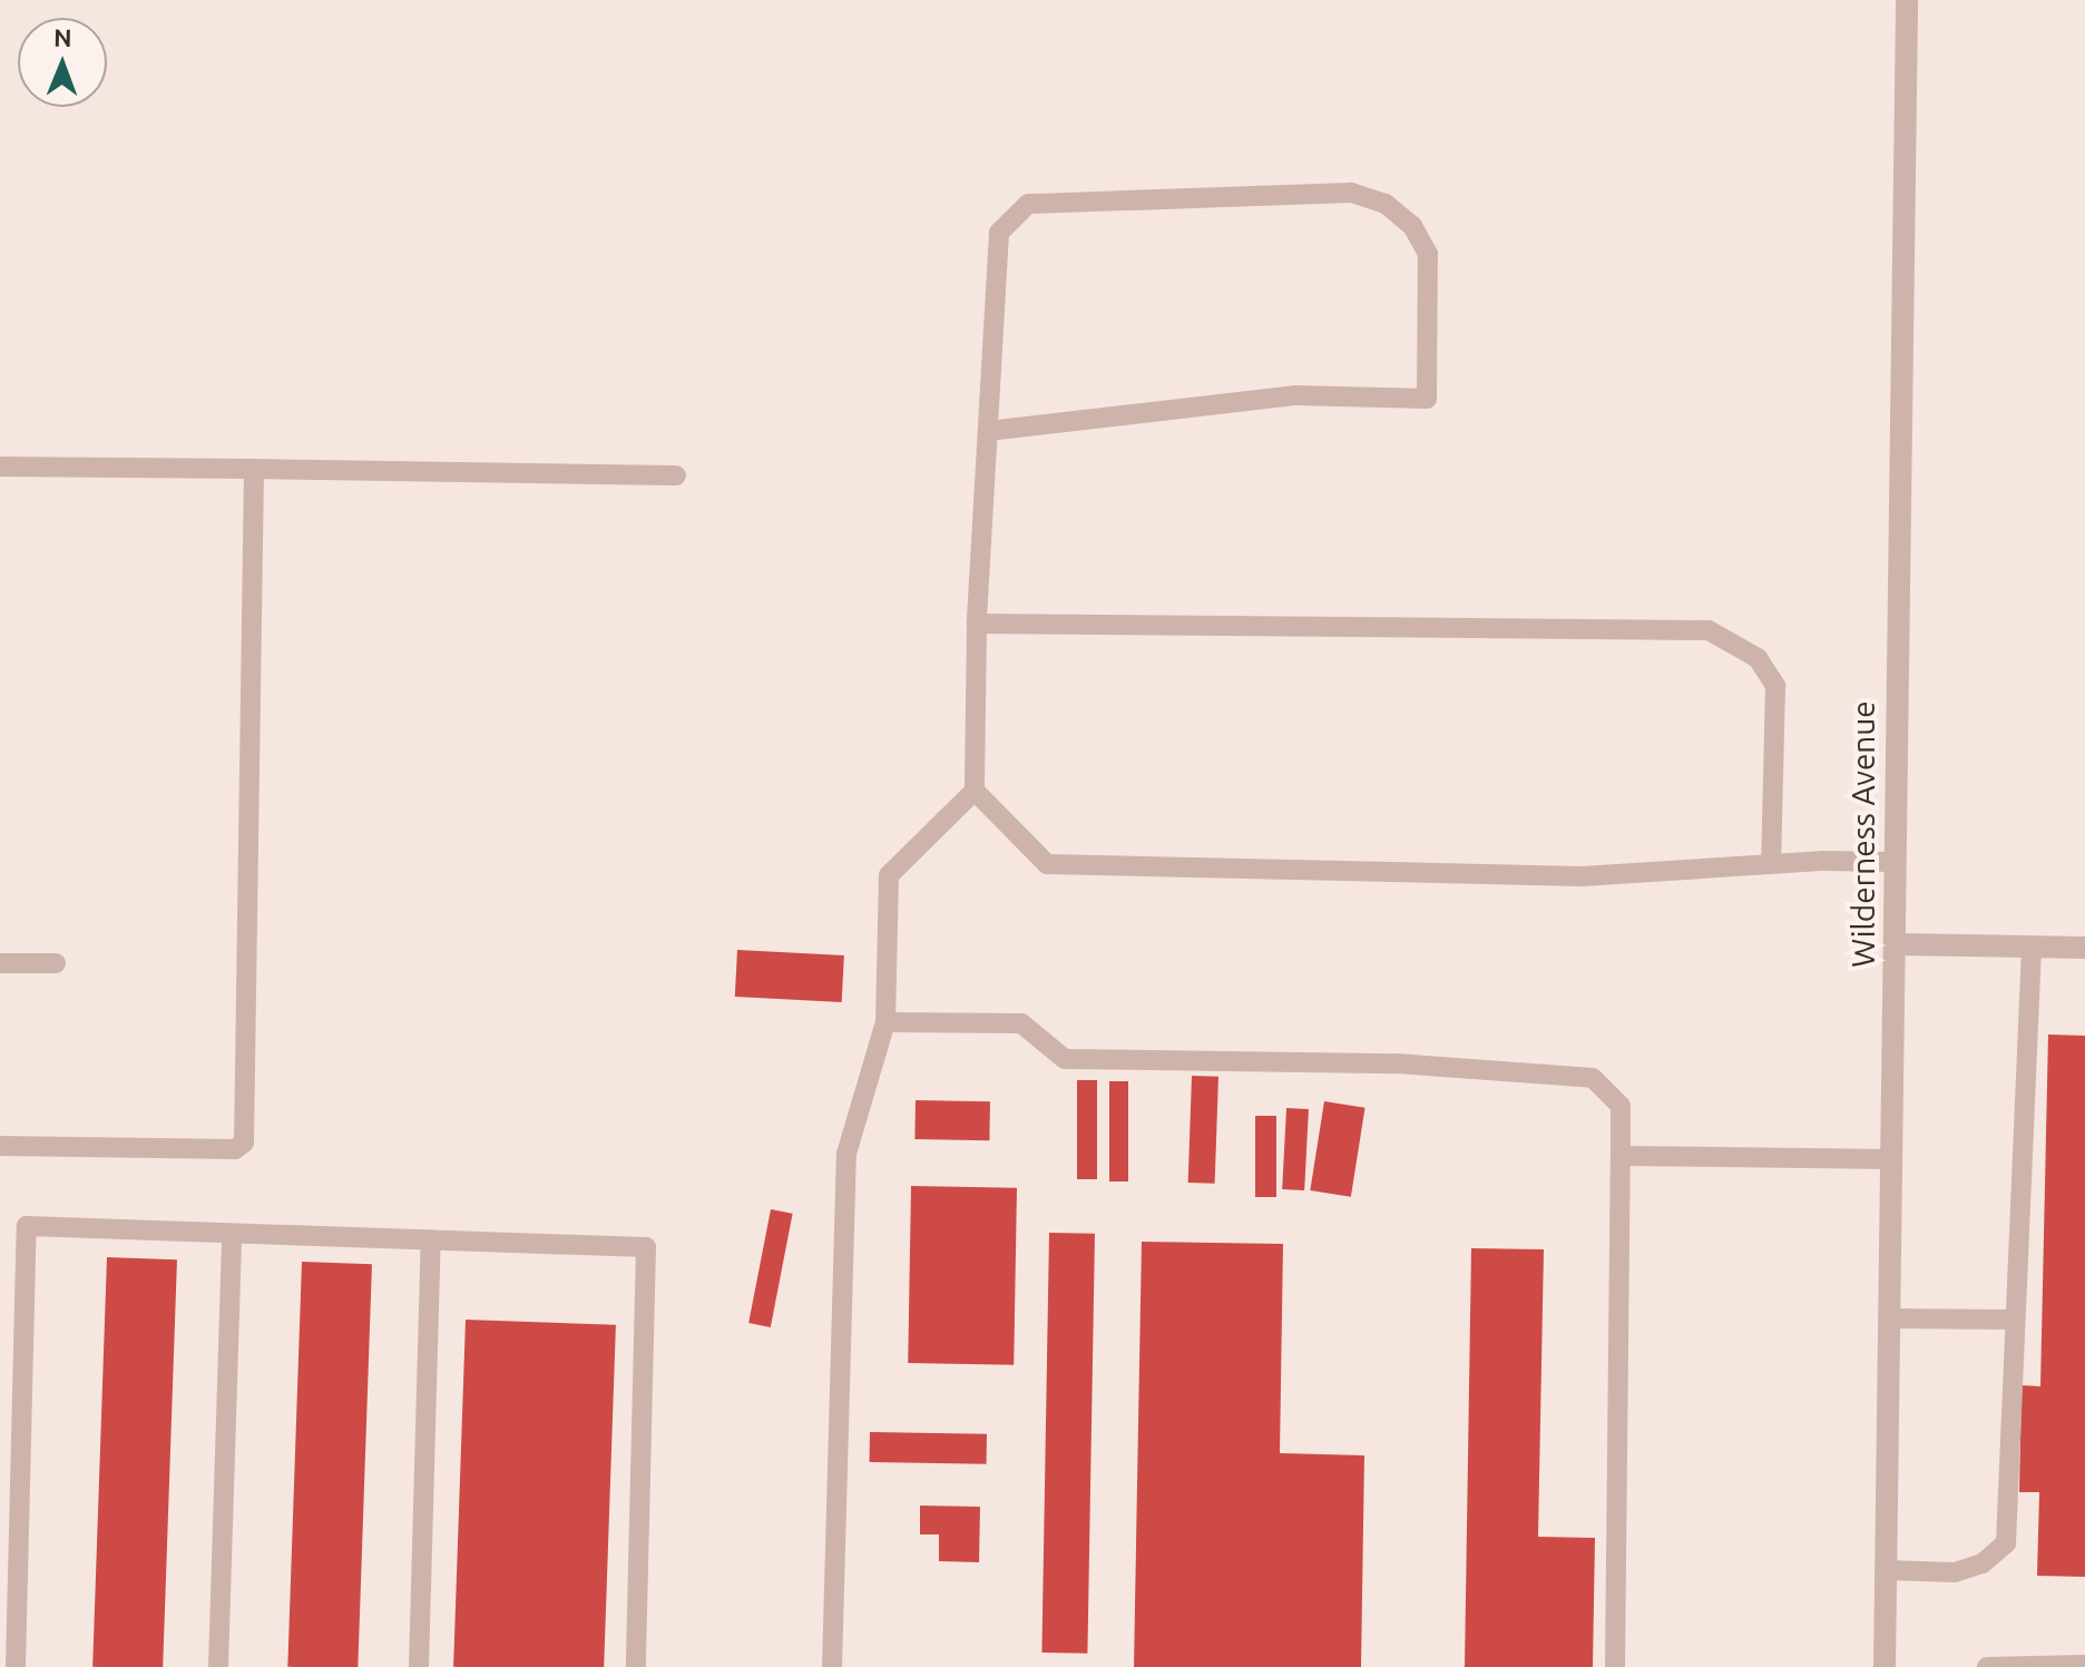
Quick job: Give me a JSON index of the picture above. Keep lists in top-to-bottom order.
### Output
{
  "streets": {
    "street": ["Wilderness Avenue"]
  },
  "north": "top"
}
